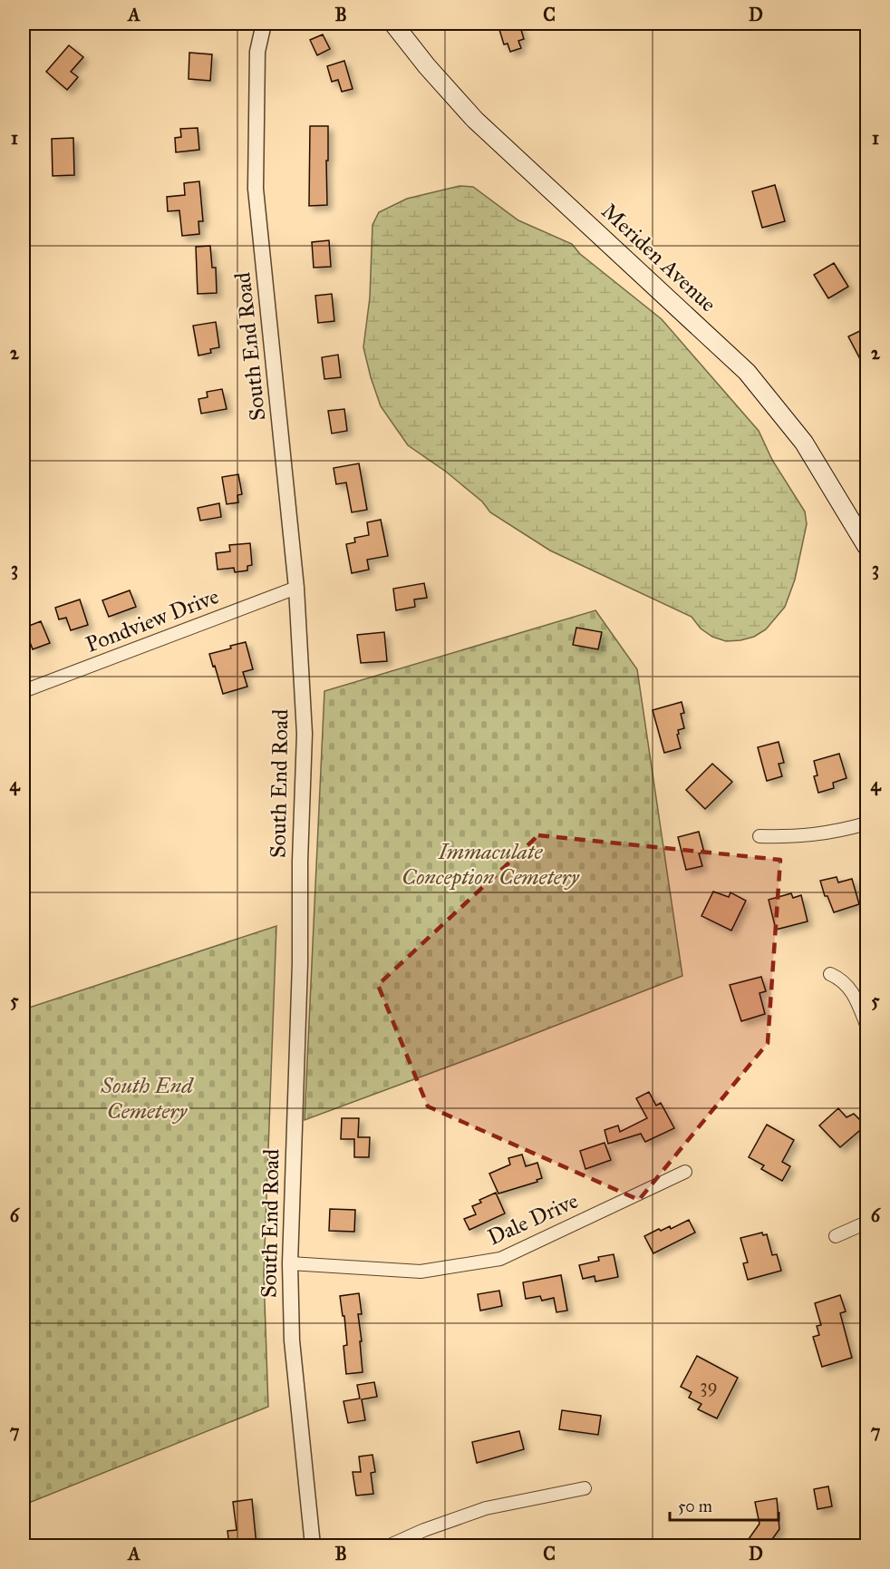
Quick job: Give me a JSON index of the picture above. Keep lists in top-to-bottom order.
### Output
{
  "streets": {
    "main road": ["Meriden Avenue"],
    "street": ["South End Road", "Pondview Drive", "Dale Drive"]
  },
  "crossings": [
    ["South End Road", "Pondview Drive"],
    ["South End Road", "Dale Drive"]
  ],
  "parks": ["Immaculate Conception Cemetery", "South End Cemetery"],
  "house_numbers": ["39"],
  "scale_bar": "50 m",
  "grid": {
    "columns": [
      "A",
      "B",
      "C",
      "D"
    ],
    "rows": [
      "1",
      "2",
      "3",
      "4",
      "5",
      "6",
      "7"
    ]
  }
}
